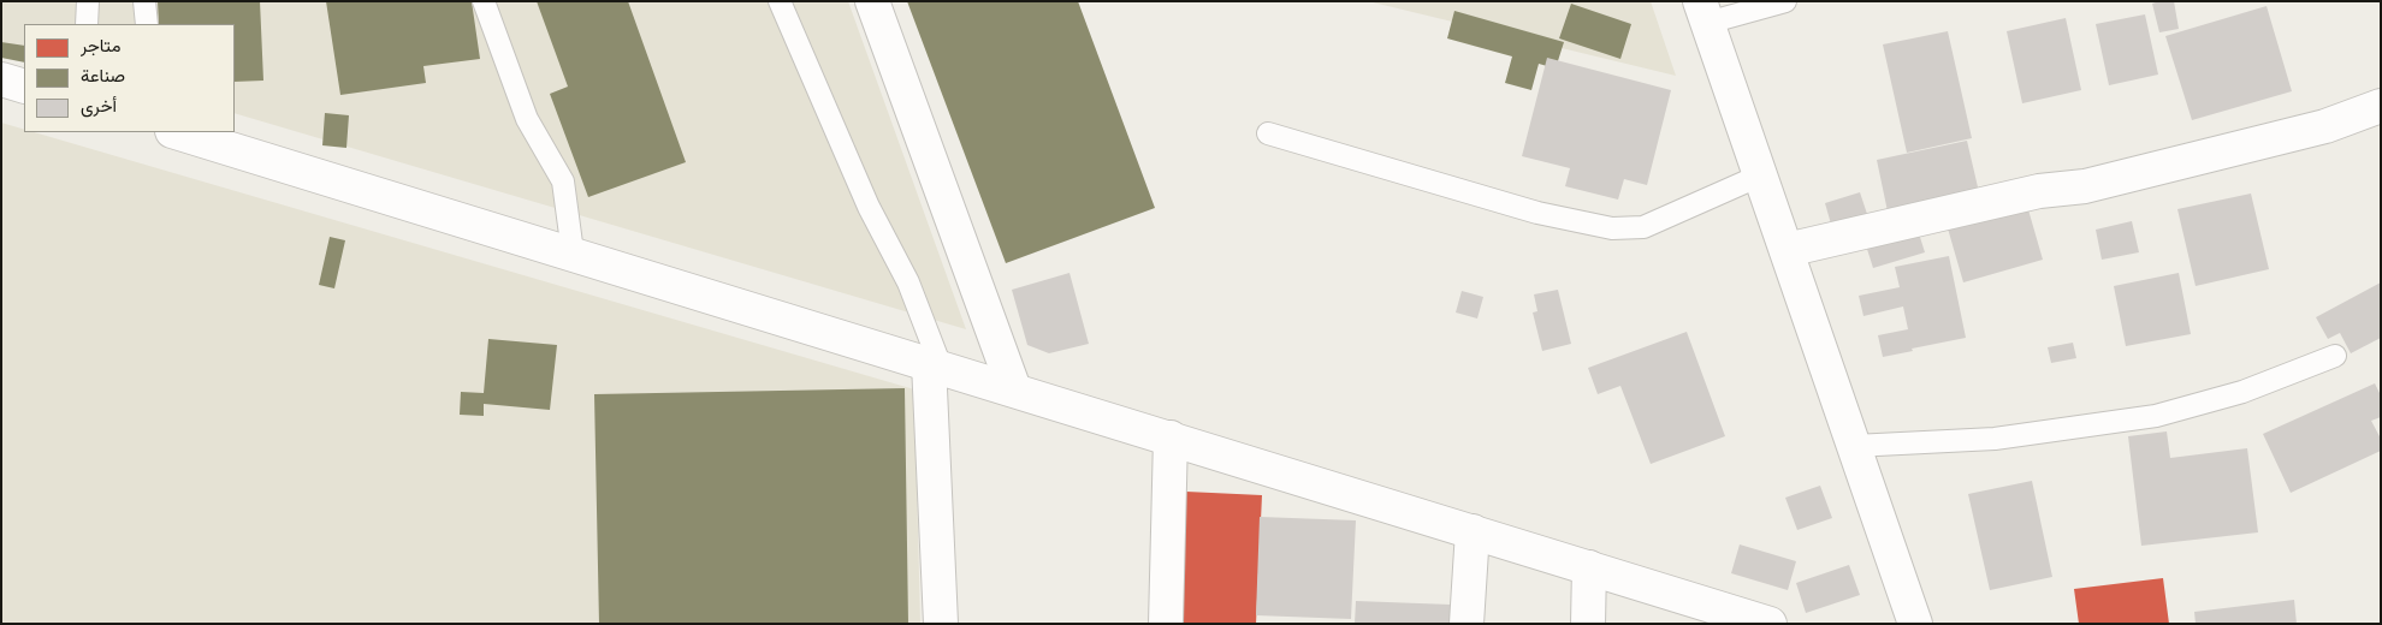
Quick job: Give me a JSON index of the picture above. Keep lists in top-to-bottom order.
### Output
{
  "legend": ["متاجر", "صناعة", "أخرى"]
}
